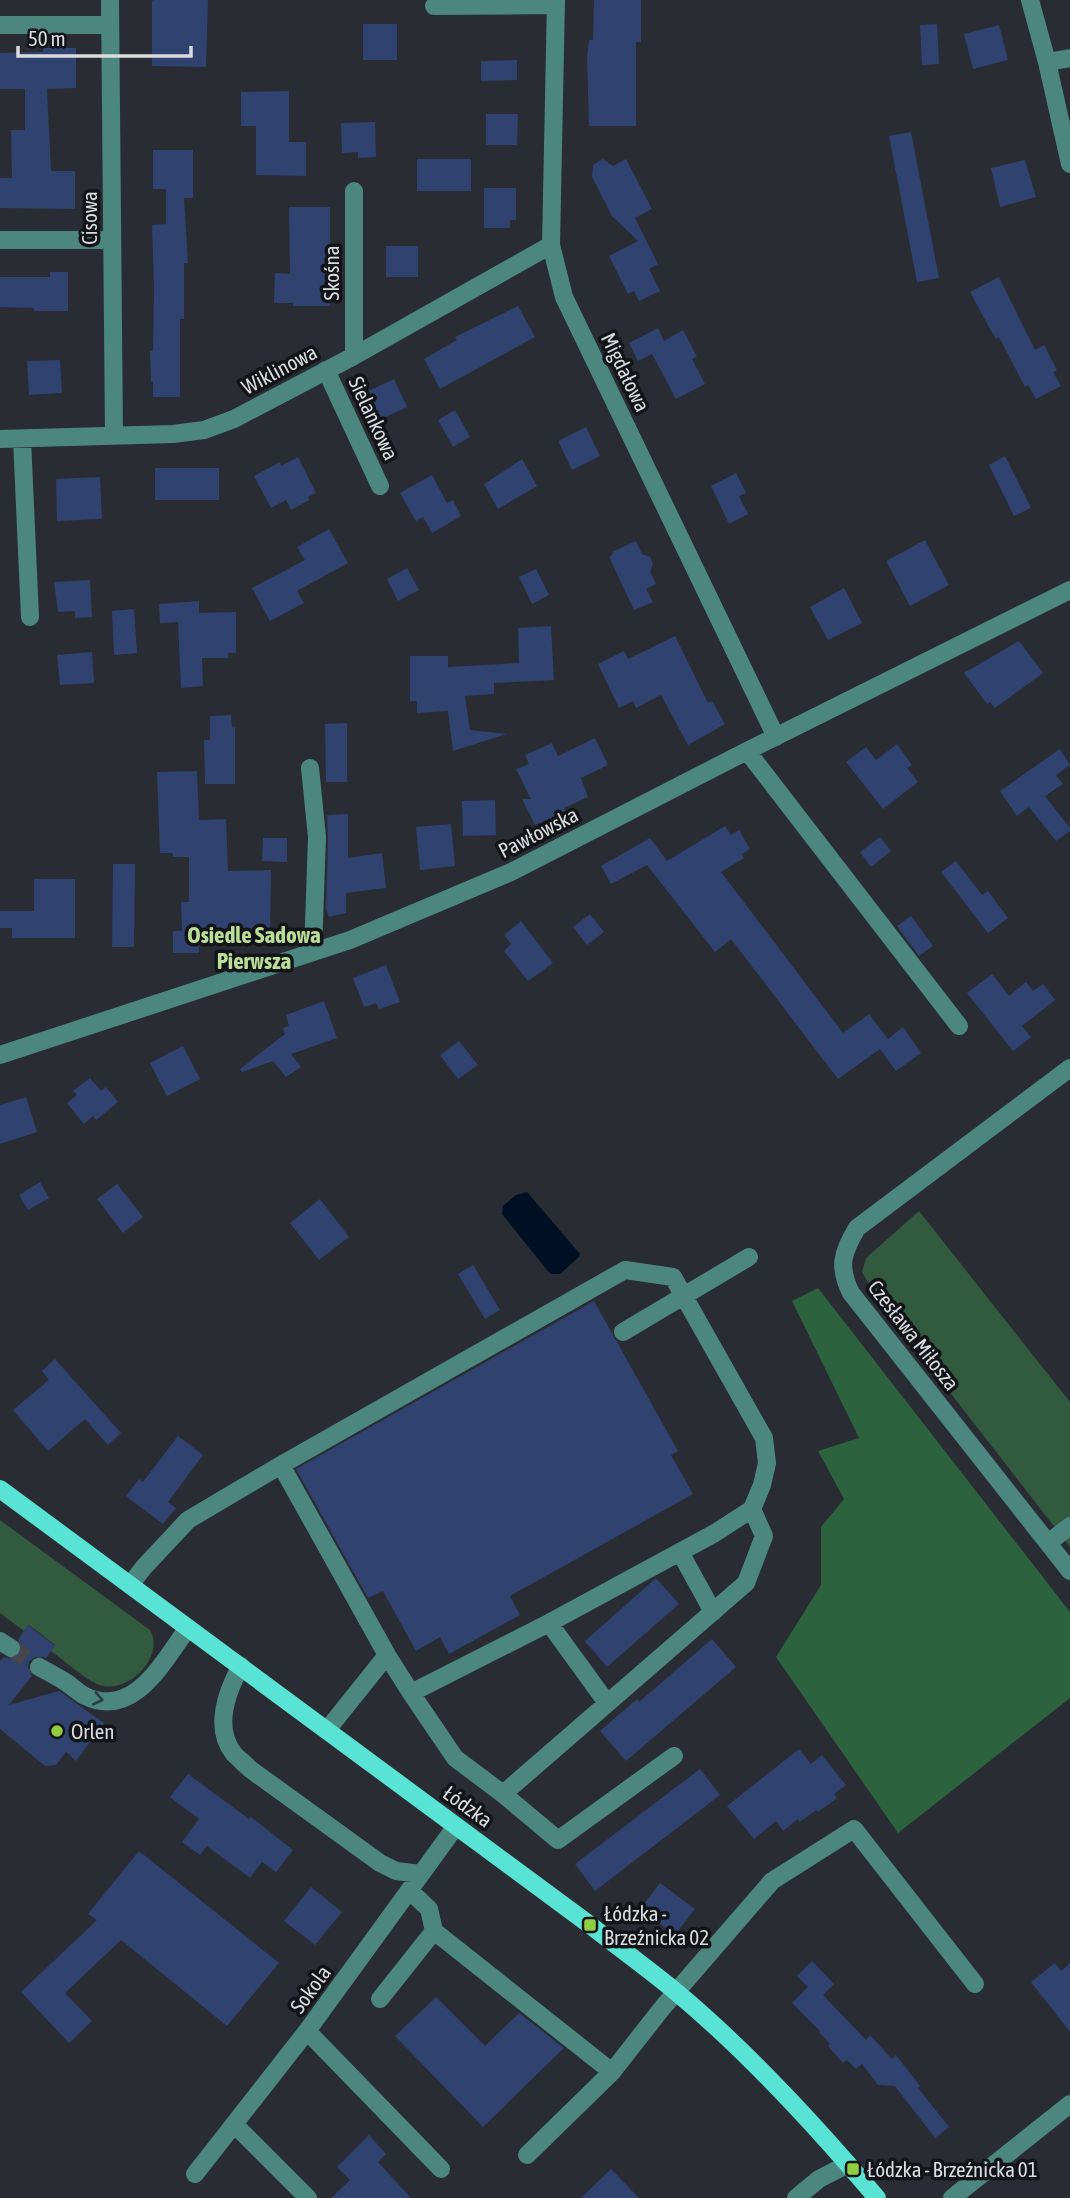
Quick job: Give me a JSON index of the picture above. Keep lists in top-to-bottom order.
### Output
{
  "streets": {
    "main road": ["Łódzka"],
    "street": [
      "Cisowa",
      "Skośna",
      "Wiklinowa",
      "Migdałowa",
      "Sielankowa",
      "Pawłowska",
      "Czesława Miłosza",
      "Sokola"
    ]
  },
  "crossings": [
    ["Cisowa", "Wiklinowa"],
    ["Skośna", "Wiklinowa"],
    ["Wiklinowa", "Migdałowa"],
    ["Wiklinowa", "Sielankowa"],
    ["Migdałowa", "Pawłowska"],
    ["Łódzka", "Sokola"]
  ],
  "districts": ["Osiedle Sadowa Pierwsza"],
  "places": {
    "other": ["Orlen"],
    "transit": ["Łódzka - Brzeźnicka 02", "Łódzka - Brzeźnicka 01"]
  },
  "scale_bar": "50 m"
}
